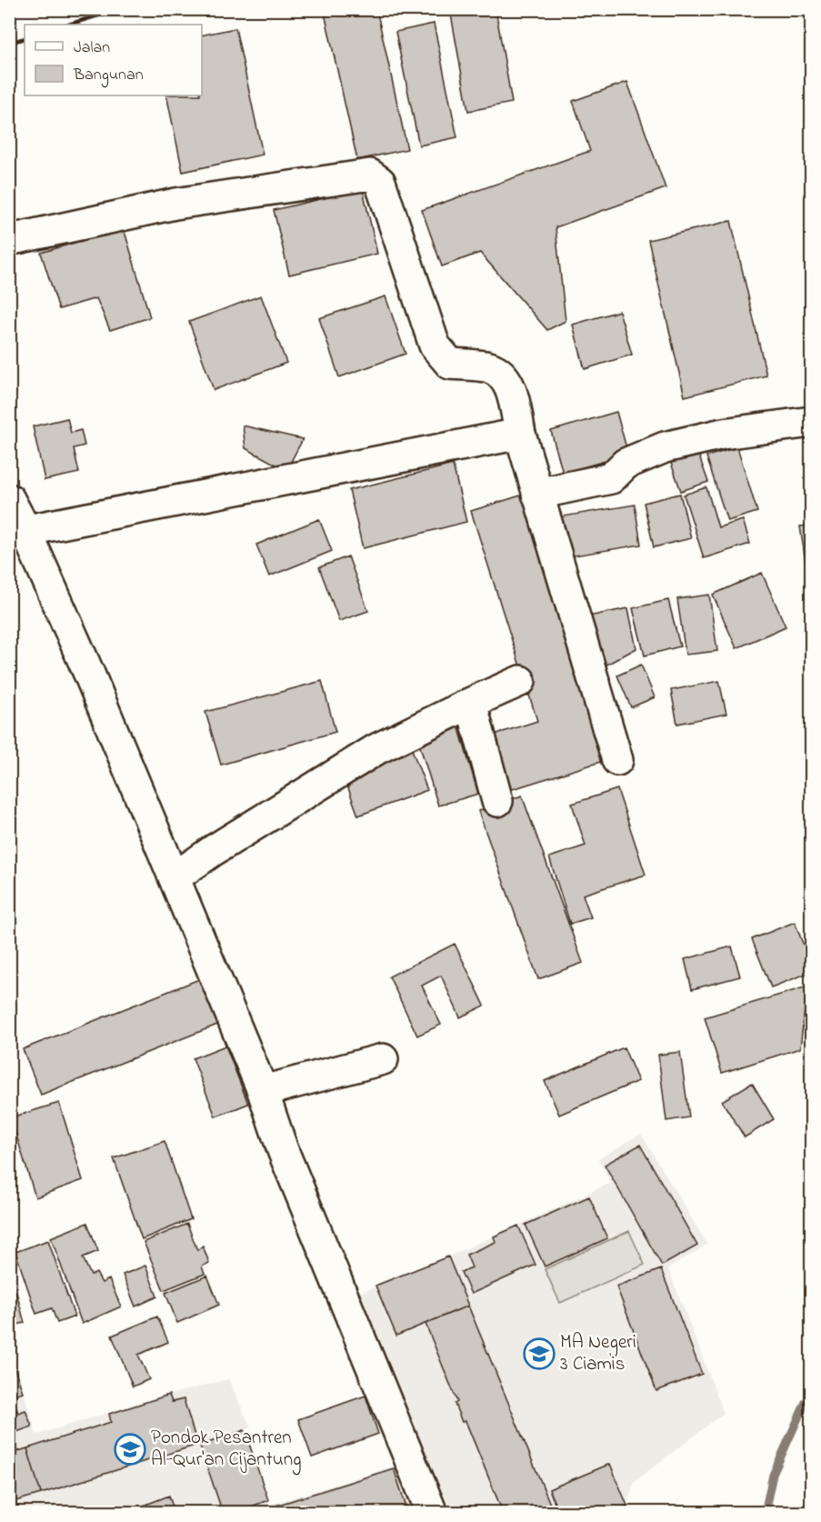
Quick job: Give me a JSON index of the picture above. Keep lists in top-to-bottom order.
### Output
{
  "places": {
    "school or university": ["MA Negeri 3 Ciamis", "Pondok Pesantren Al-Qur'an Cijantung"]
  },
  "legend": ["Jalan", "Bangunan"]
}
